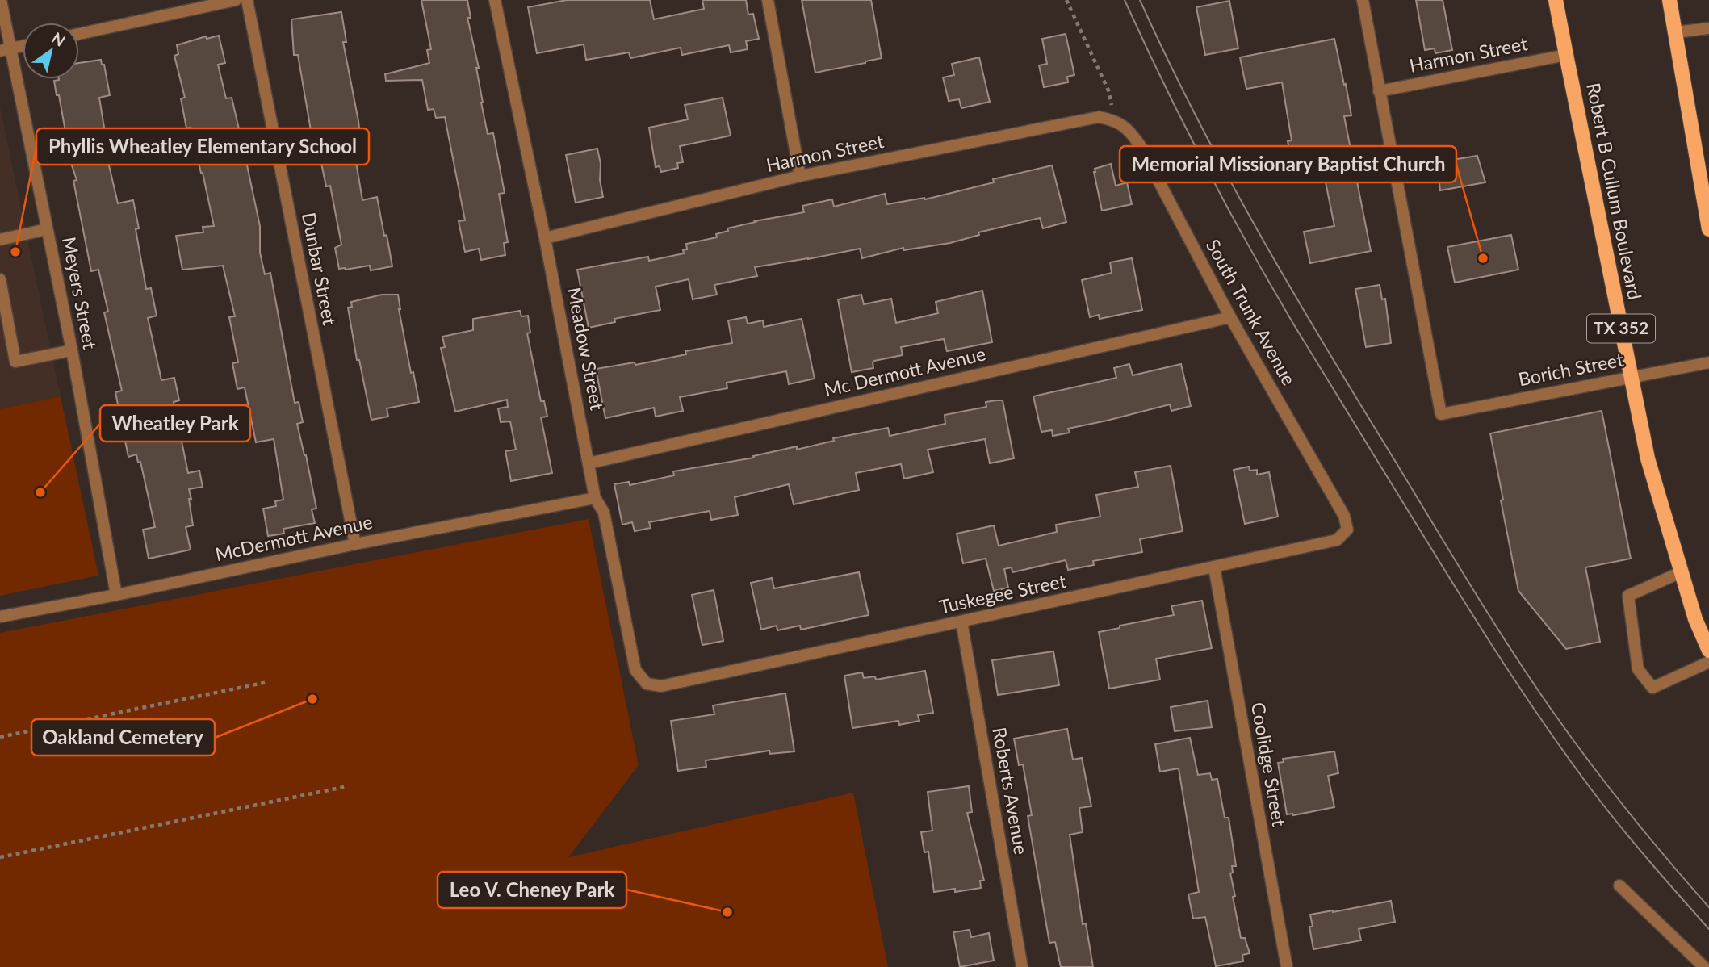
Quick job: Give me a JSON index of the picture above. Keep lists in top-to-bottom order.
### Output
{
  "streets": {
    "main road": ["Robert B Cullum Boulevard", "TX 352"],
    "street": [
      "Harmon Street",
      "Dunbar Street",
      "Meyers Street",
      "South Trunk Avenue",
      "Meadow Street",
      "Borich Street",
      "Mc Dermott Avenue",
      "McDermott Avenue",
      "Tuskegee Street",
      "Coolidge Street",
      "Roberts Avenue"
    ]
  },
  "crossings": [
    ["Harmon Street", "Robert B Cullum Boulevard"],
    ["Harmon Street", "South Trunk Avenue"],
    ["Harmon Street", "Meadow Street"],
    ["Harmon Street", "Borich Street"],
    ["Robert B Cullum Boulevard", "Borich Street"],
    ["Dunbar Street", "McDermott Avenue"],
    ["Meyers Street", "McDermott Avenue"],
    ["South Trunk Avenue", "Mc Dermott Avenue"],
    ["South Trunk Avenue", "Tuskegee Street"],
    ["Meadow Street", "Mc Dermott Avenue"],
    ["Meadow Street", "McDermott Avenue"],
    ["Meadow Street", "Tuskegee Street"],
    ["Tuskegee Street", "Coolidge Street"],
    ["Tuskegee Street", "Roberts Avenue"]
  ],
  "places": [
    "Phyllis Wheatley Elementary School",
    "Memorial Missionary Baptist Church",
    "Wheatley Park",
    "Oakland Cemetery",
    "Leo V. Cheney Park"
  ],
  "north": "top right"
}
